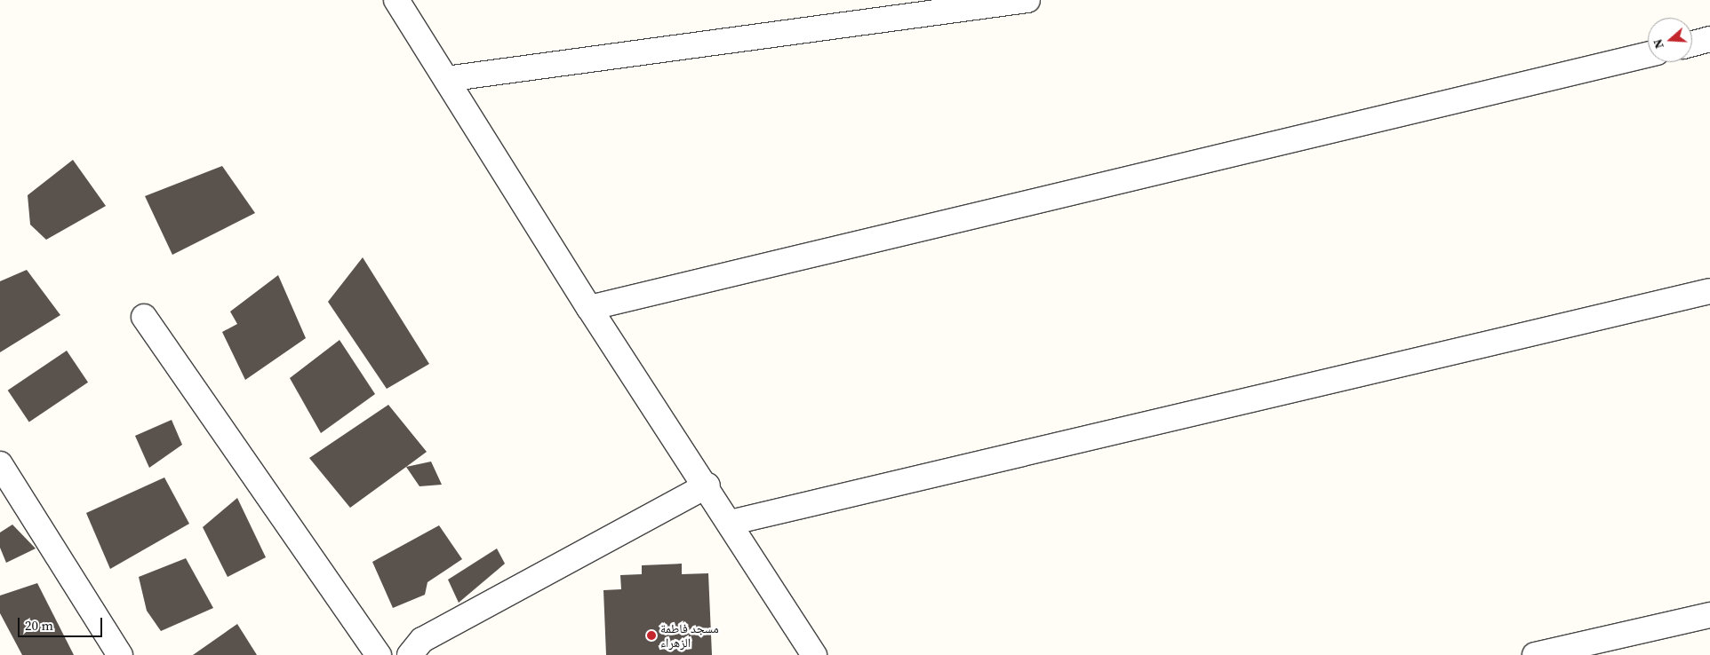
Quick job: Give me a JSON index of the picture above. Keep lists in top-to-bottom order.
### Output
{
  "places": ["مسجد فاطمة الزهراء"],
  "scale_bar": "20 m",
  "north": "left"
}
